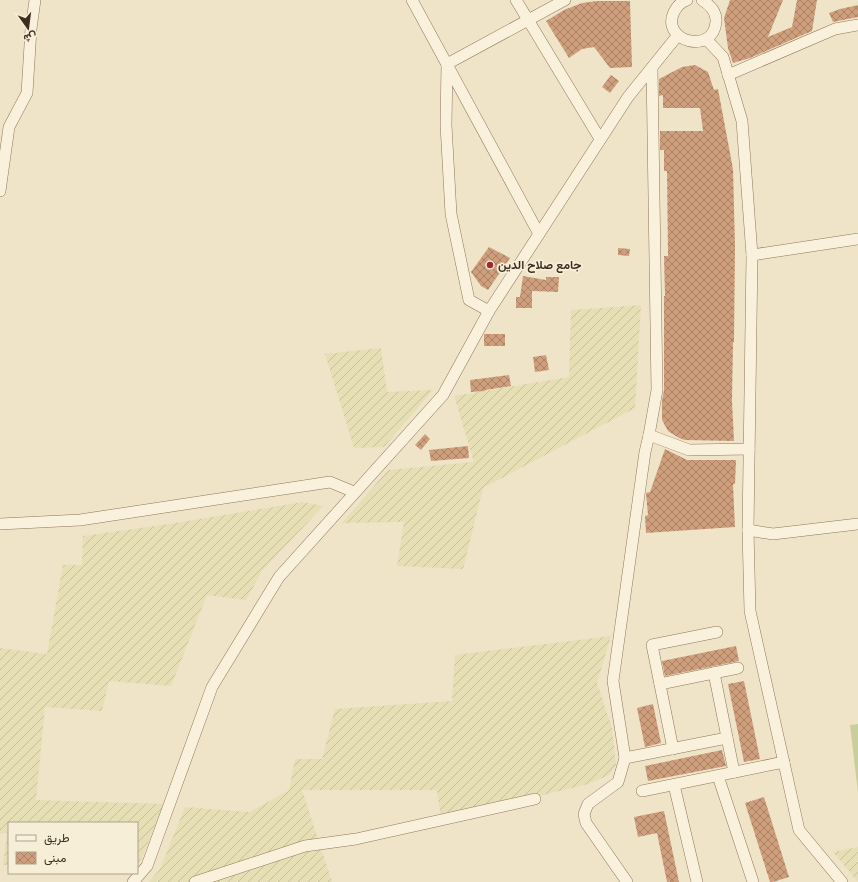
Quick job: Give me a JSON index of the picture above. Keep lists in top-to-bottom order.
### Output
{
  "places": ["جامع صلاح الدين"],
  "legend": ["طريق", "مبنى"],
  "north": "bottom"
}
